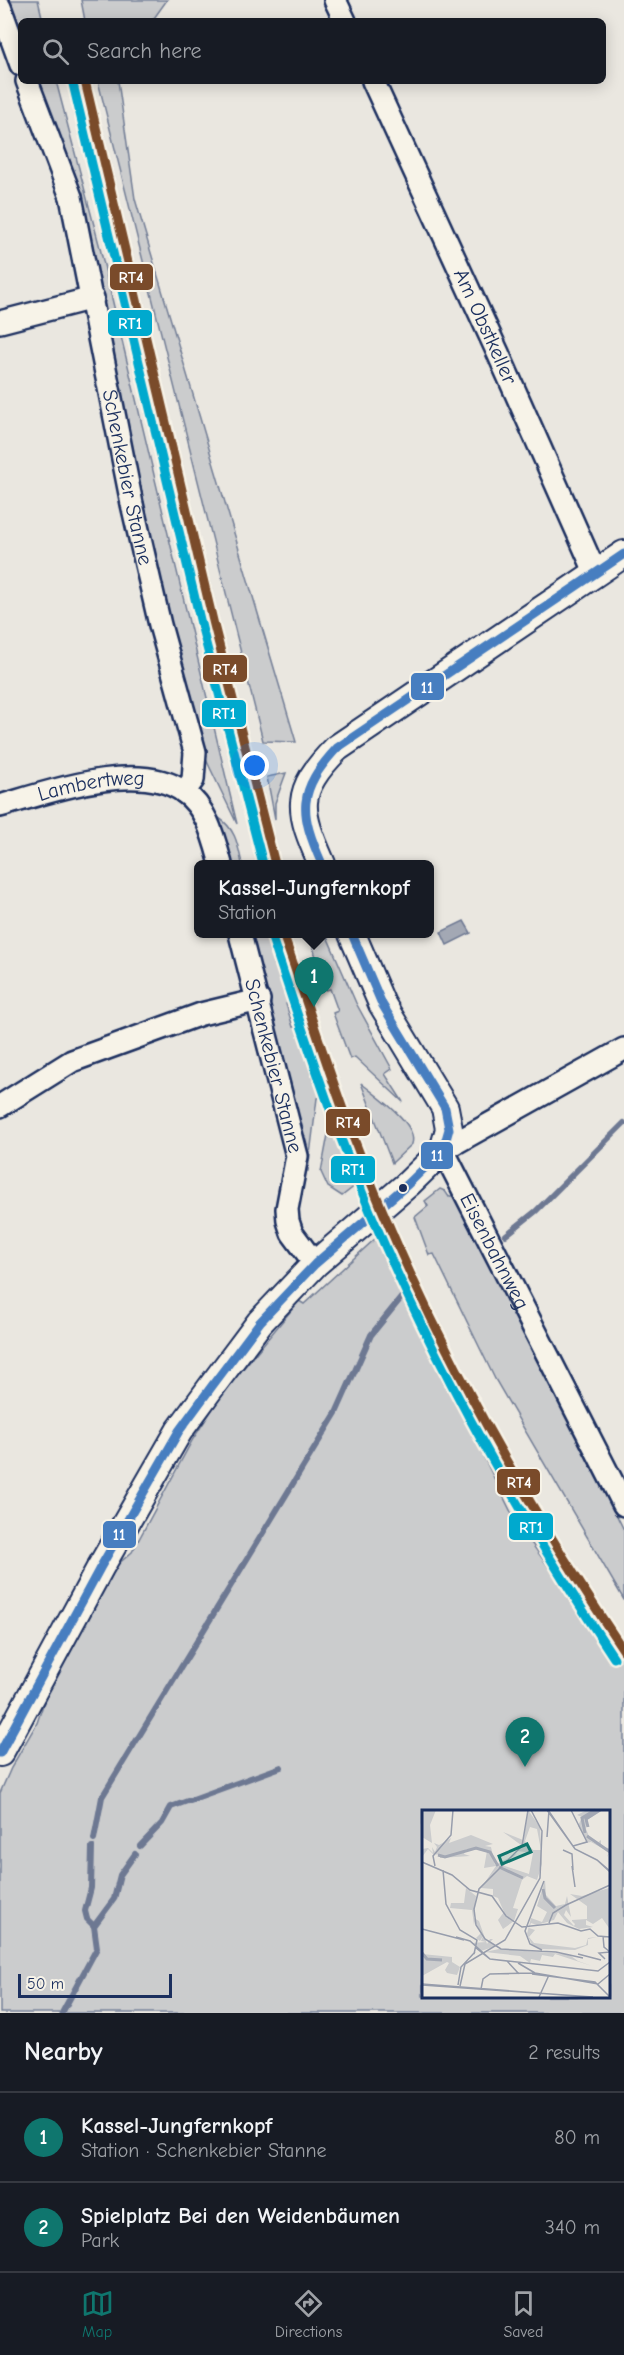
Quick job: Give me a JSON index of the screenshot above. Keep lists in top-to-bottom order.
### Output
{
  "streets": {
    "street": [
      "Am Obstkeller",
      "Schenkebier Stanne",
      "Lambertweg",
      "Eisenbahnweg"
    ]
  },
  "crossings": [
    ["Schenkebier Stanne", "Lambertweg"]
  ],
  "lines": ["transit line RT4", "transit line RT1", "transit line 11"],
  "scale_bar": "50 m",
  "page": {
    "search": "Search here",
    "popup": ["Kassel-Jungfernkopf", "Station"],
    "pins": ["1", "2"],
    "scale": "50 m",
    "heading": ["Nearby", "2 results"],
    "list": [
      {
        "mark": "1",
        "name": "Kassel-Jungfernkopf",
        "note": "Station · Schenkebier Stanne",
        "value": "80 m"
      },
      {
        "mark": "2",
        "name": "Spielplatz Bei den Weidenbäumen",
        "note": "Park",
        "value": "340 m"
      }
    ],
    "nav": ["Map", "Directions", "Saved"]
  }
}
